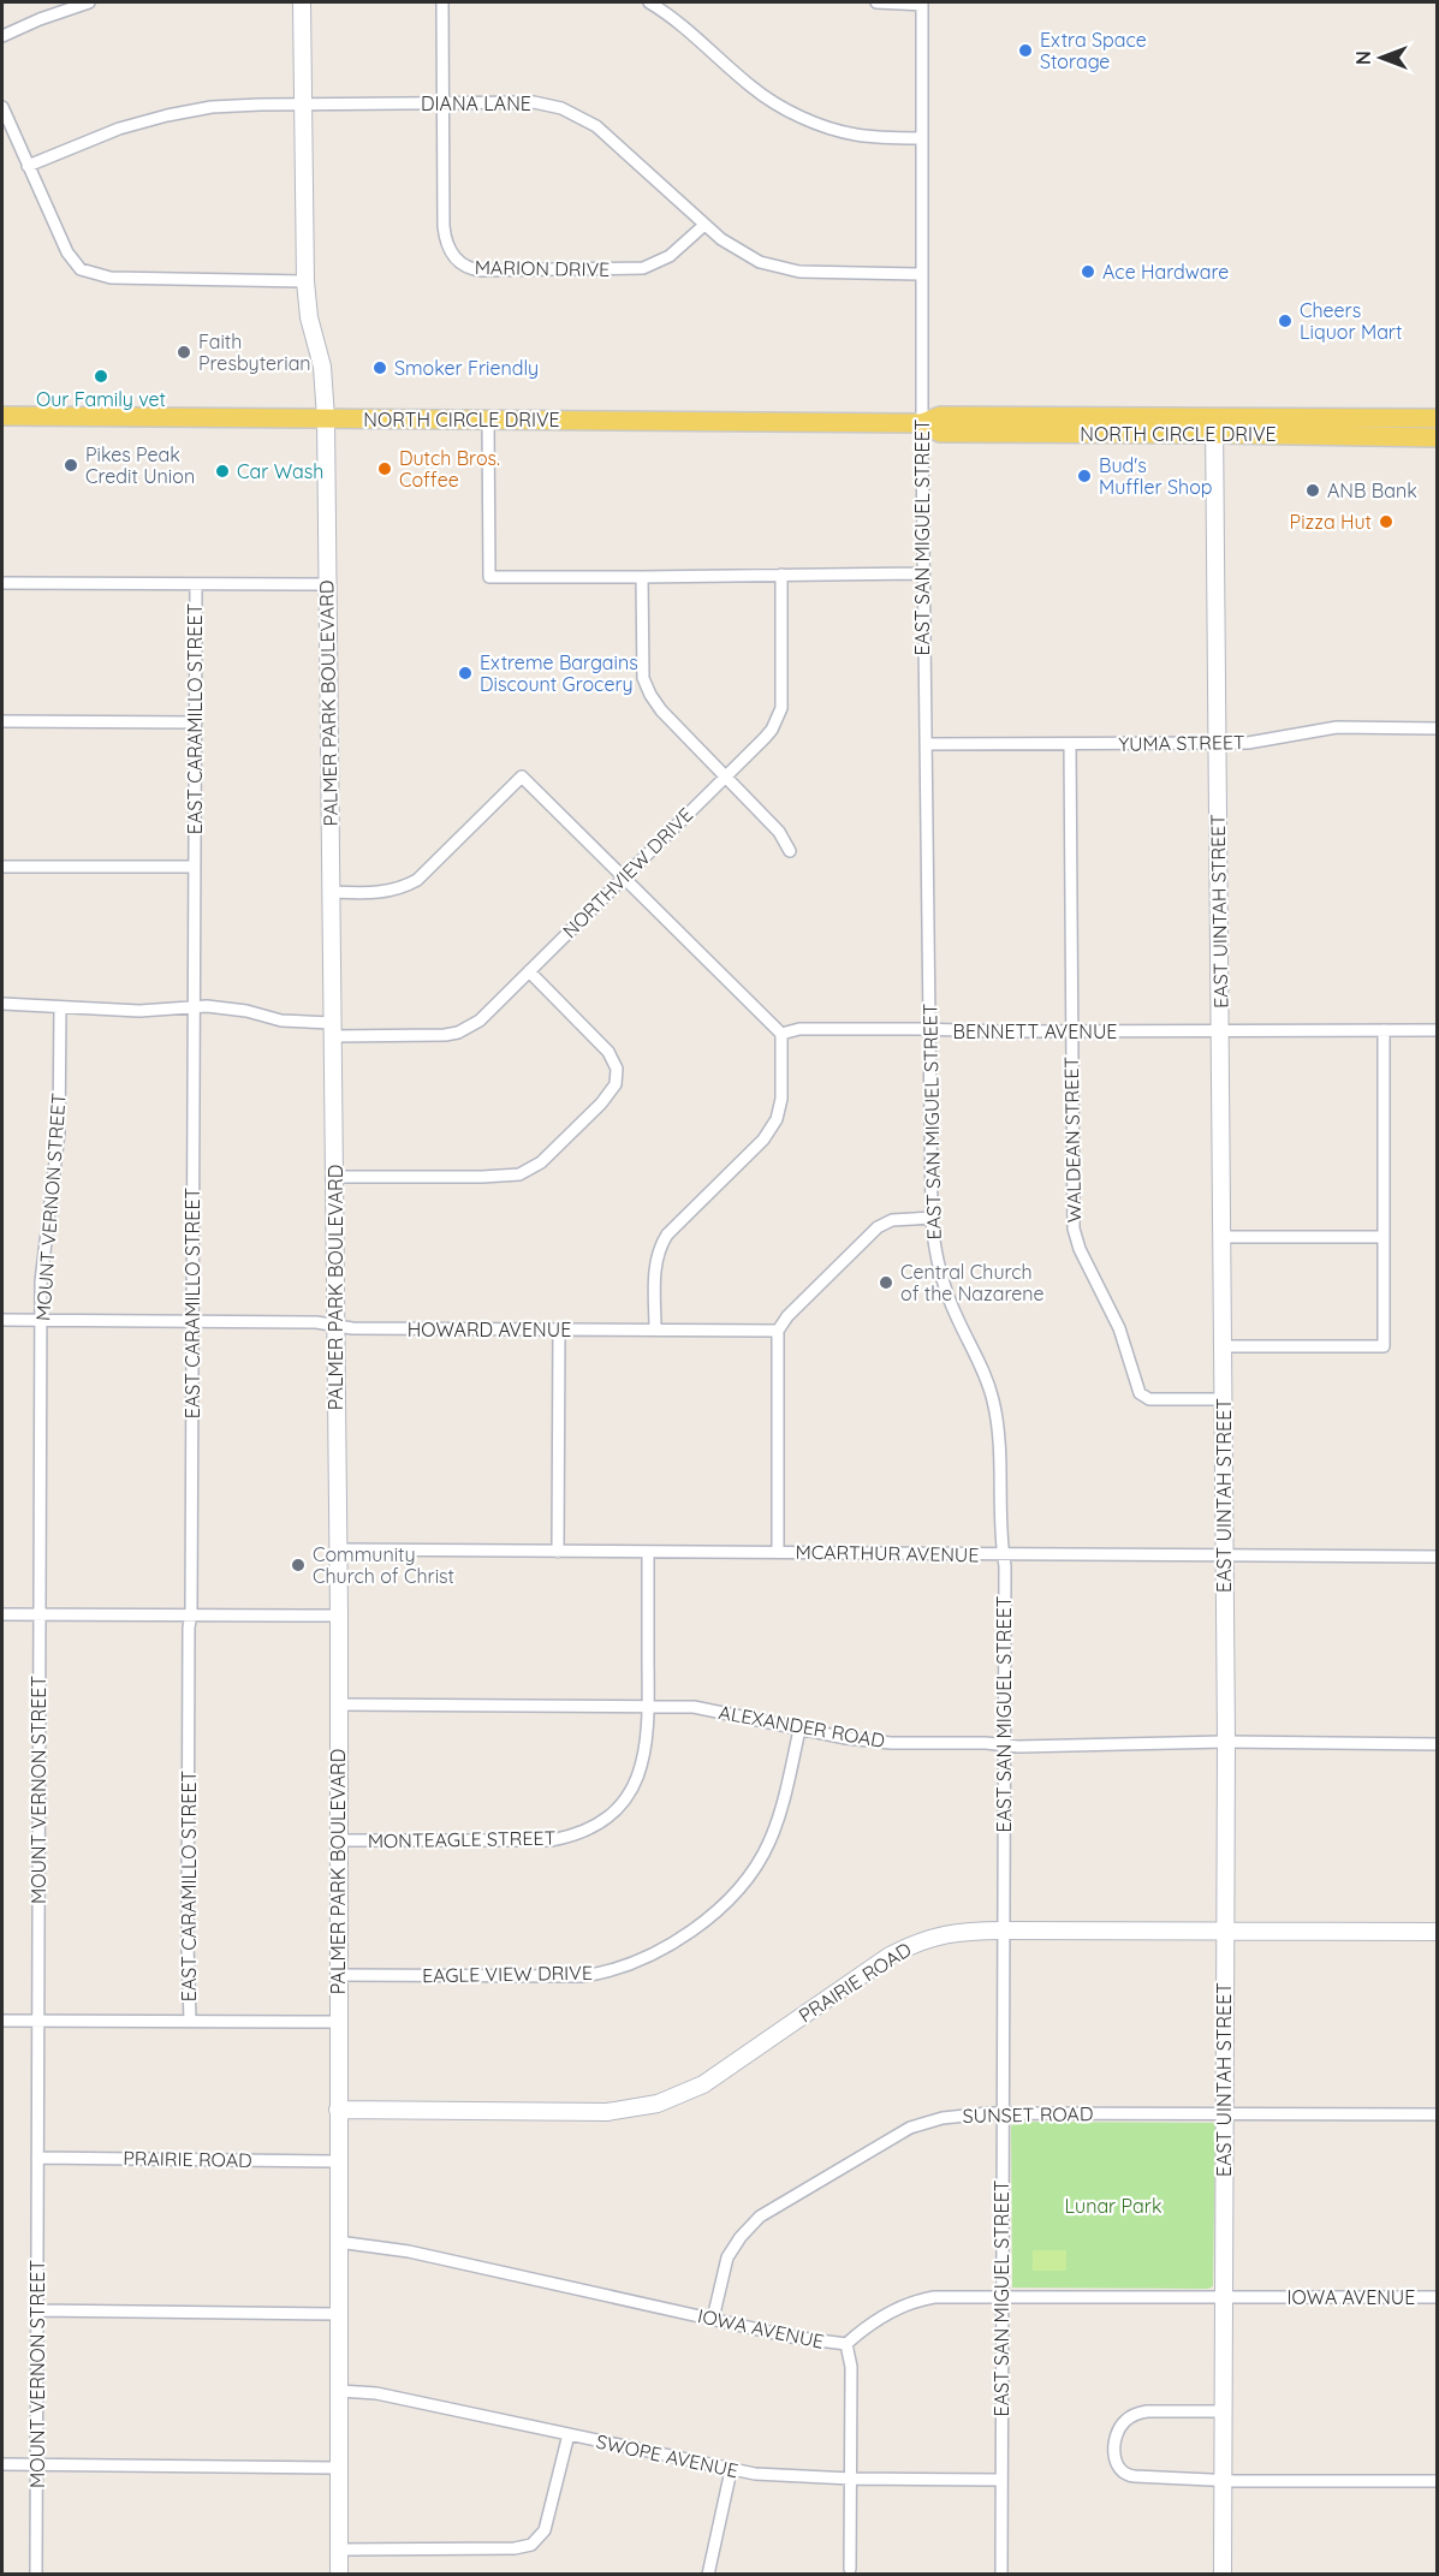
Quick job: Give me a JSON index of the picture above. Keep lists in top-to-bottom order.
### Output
{
  "streets": {
    "main road": [
      "NORTH CIRCLE DRIVE",
      "PALMER PARK BOULEVARD",
      "EAST UINTAH STREET",
      "PRAIRIE ROAD"
    ],
    "street": [
      "DIANA LANE",
      "MARION DRIVE",
      "EAST SAN MIGUEL STREET",
      "EAST CARAMILLO STREET",
      "YUMA STREET",
      "NORTHVIEW DRIVE",
      "BENNETT AVENUE",
      "WALDEAN STREET",
      "MOUNT VERNON STREET",
      "HOWARD AVENUE",
      "MCARTHUR AVENUE",
      "ALEXANDER ROAD",
      "MONTEAGLE STREET",
      "EAGLE VIEW DRIVE",
      "SUNSET ROAD",
      "IOWA AVENUE",
      "SWOPE AVENUE"
    ]
  },
  "crossings": [
    ["DIANA LANE", "MARION DRIVE"],
    ["DIANA LANE", "EAST SAN MIGUEL STREET"],
    ["DIANA LANE", "PALMER PARK BOULEVARD"],
    ["NORTH CIRCLE DRIVE", "EAST SAN MIGUEL STREET"],
    ["NORTH CIRCLE DRIVE", "PALMER PARK BOULEVARD"],
    ["NORTH CIRCLE DRIVE", "EAST UINTAH STREET"],
    ["EAST SAN MIGUEL STREET", "YUMA STREET"],
    ["EAST SAN MIGUEL STREET", "BENNETT AVENUE"],
    ["EAST SAN MIGUEL STREET", "MCARTHUR AVENUE"],
    ["EAST SAN MIGUEL STREET", "ALEXANDER ROAD"],
    ["EAST SAN MIGUEL STREET", "PRAIRIE ROAD"],
    ["EAST SAN MIGUEL STREET", "SUNSET ROAD"],
    ["EAST SAN MIGUEL STREET", "IOWA AVENUE"],
    ["EAST SAN MIGUEL STREET", "SWOPE AVENUE"],
    ["PALMER PARK BOULEVARD", "NORTHVIEW DRIVE"],
    ["PALMER PARK BOULEVARD", "HOWARD AVENUE"],
    ["PALMER PARK BOULEVARD", "MCARTHUR AVENUE"],
    ["PALMER PARK BOULEVARD", "ALEXANDER ROAD"],
    ["PALMER PARK BOULEVARD", "MONTEAGLE STREET"],
    ["PALMER PARK BOULEVARD", "EAGLE VIEW DRIVE"],
    ["PALMER PARK BOULEVARD", "PRAIRIE ROAD"],
    ["PALMER PARK BOULEVARD", "IOWA AVENUE"],
    ["PALMER PARK BOULEVARD", "SWOPE AVENUE"],
    ["EAST CARAMILLO STREET", "NORTHVIEW DRIVE"],
    ["EAST CARAMILLO STREET", "HOWARD AVENUE"],
    ["YUMA STREET", "EAST UINTAH STREET"],
    ["YUMA STREET", "WALDEAN STREET"],
    ["NORTHVIEW DRIVE", "MOUNT VERNON STREET"],
    ["EAST UINTAH STREET", "BENNETT AVENUE"],
    ["EAST UINTAH STREET", "WALDEAN STREET"],
    ["EAST UINTAH STREET", "MCARTHUR AVENUE"],
    ["EAST UINTAH STREET", "ALEXANDER ROAD"],
    ["EAST UINTAH STREET", "PRAIRIE ROAD"],
    ["EAST UINTAH STREET", "SUNSET ROAD"],
    ["EAST UINTAH STREET", "IOWA AVENUE"],
    ["BENNETT AVENUE", "WALDEAN STREET"],
    ["MOUNT VERNON STREET", "HOWARD AVENUE"],
    ["MOUNT VERNON STREET", "PRAIRIE ROAD"],
    ["MCARTHUR AVENUE", "MONTEAGLE STREET"],
    ["ALEXANDER ROAD", "MONTEAGLE STREET"],
    ["ALEXANDER ROAD", "EAGLE VIEW DRIVE"],
    ["SUNSET ROAD", "IOWA AVENUE"]
  ],
  "parks": ["Lunar Park"],
  "places": [
    "Extra Space Storage",
    "Ace Hardware",
    "Cheers Liquor Mart",
    "Faith Presbyterian",
    "Smoker Friendly",
    "Our Family vet",
    "Pikes Peak Credit Union",
    "Dutch Bros. Coffee",
    "Car Wash",
    "Bud's Muffler Shop",
    "ANB Bank",
    "Pizza Hut",
    "Extreme Bargains Discount Grocery",
    "Central Church of the Nazarene",
    "Community Church of Christ"
  ],
  "north": "left"
}
